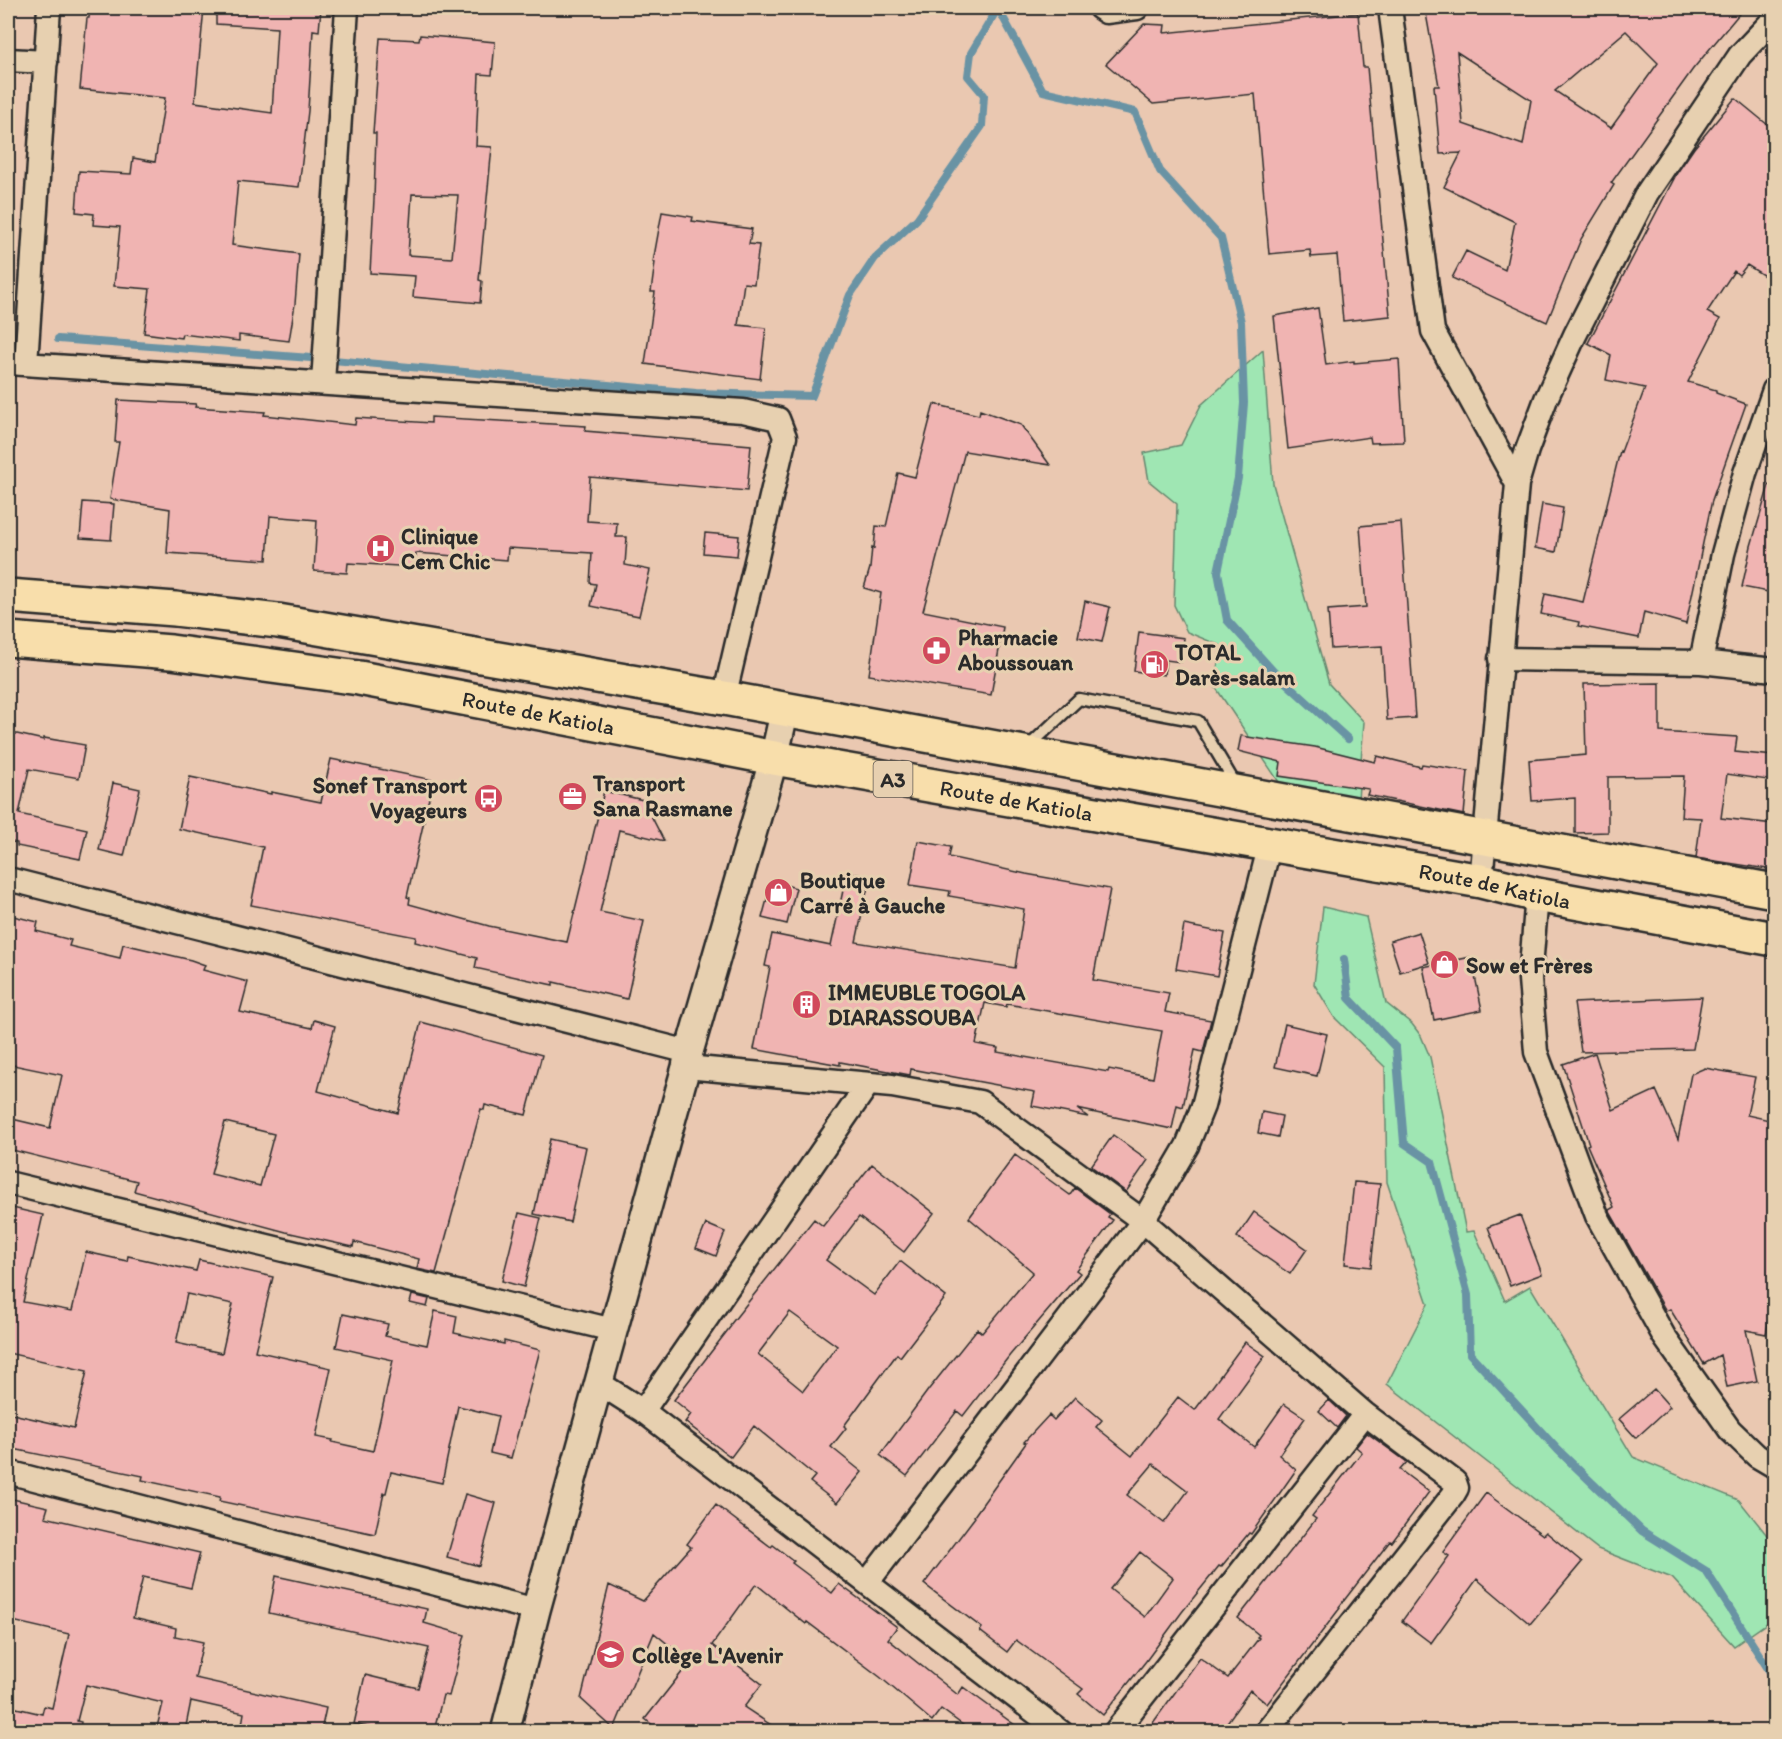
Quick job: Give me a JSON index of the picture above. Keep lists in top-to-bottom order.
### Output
{
  "streets": {
    "highway": ["Route de Katiola", "A3"]
  },
  "places": {
    "hospital": ["Clinique Cem Chic"],
    "pharmacy": ["Pharmacie Aboussouan"],
    "fuel station": ["TOTAL Darès-salam"],
    "office": ["Transport Sana Rasmane"],
    "bus stop": ["Sonef Transport Voyageurs"],
    "shop": ["Boutique Carré à Gauche", "Sow et Frères"],
    "building": ["IMMEUBLE TOGOLA DIARASSOUBA"],
    "school or university": ["Collège L'Avenir"]
  }
}
